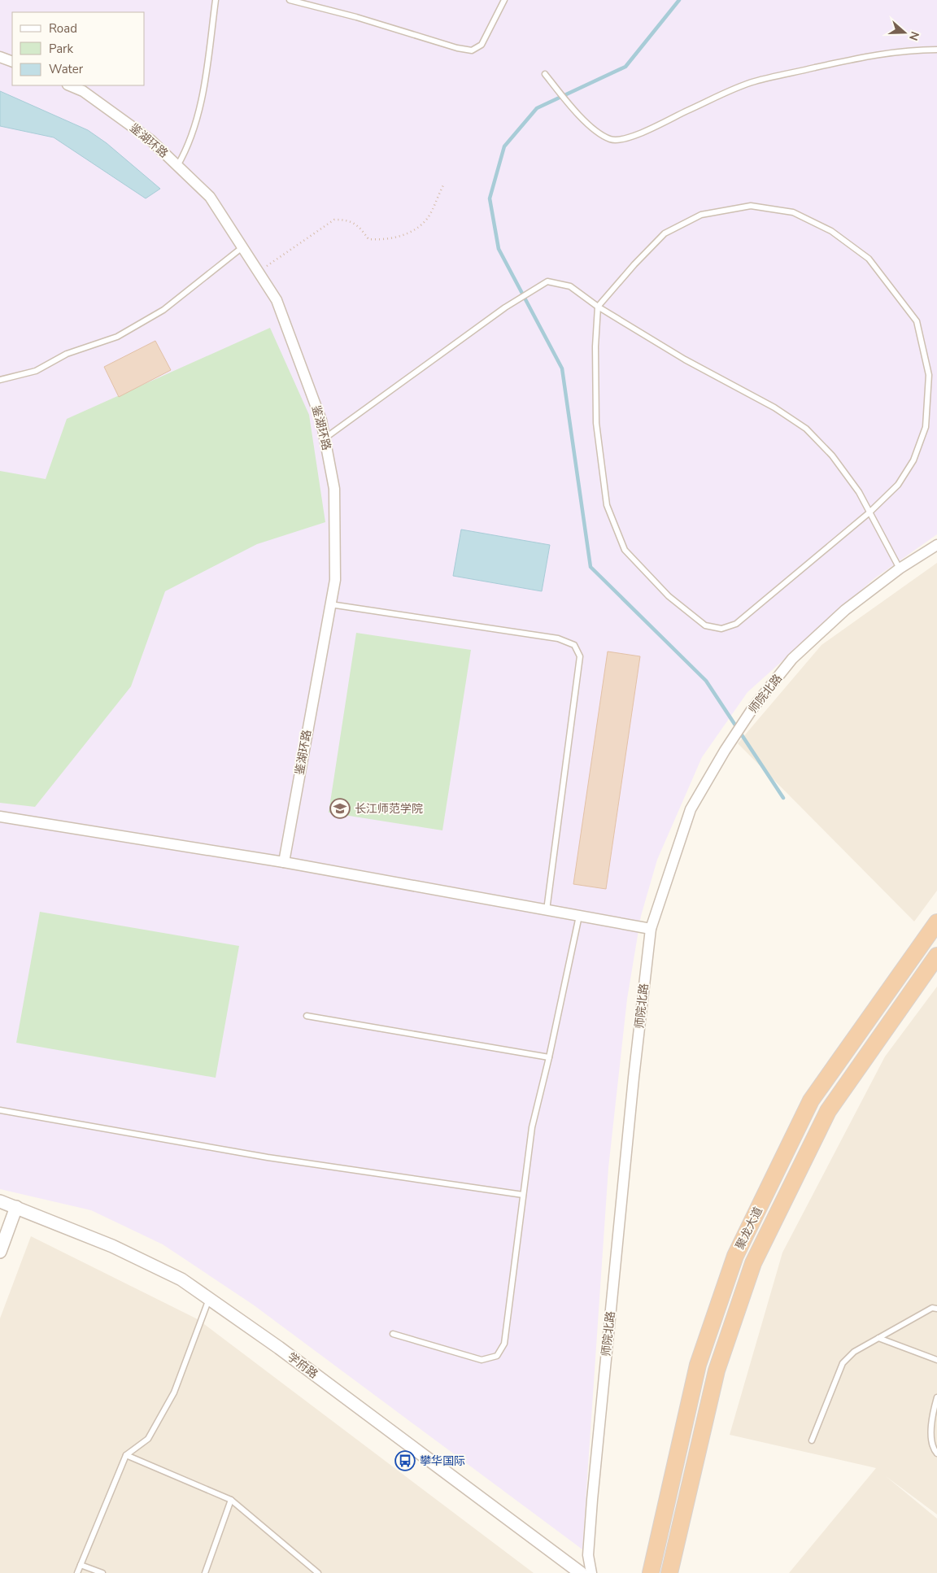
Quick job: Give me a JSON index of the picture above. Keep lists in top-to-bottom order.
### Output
{
  "streets": {
    "highway": ["聚龙大道"],
    "street": ["鉴湖环路", "师院北路", "学府路"]
  },
  "places": {
    "school or university": ["长江师范学院"],
    "bus stop": ["攀华国际"]
  },
  "legend": ["Road", "Park", "Water"],
  "north": "right"
}
